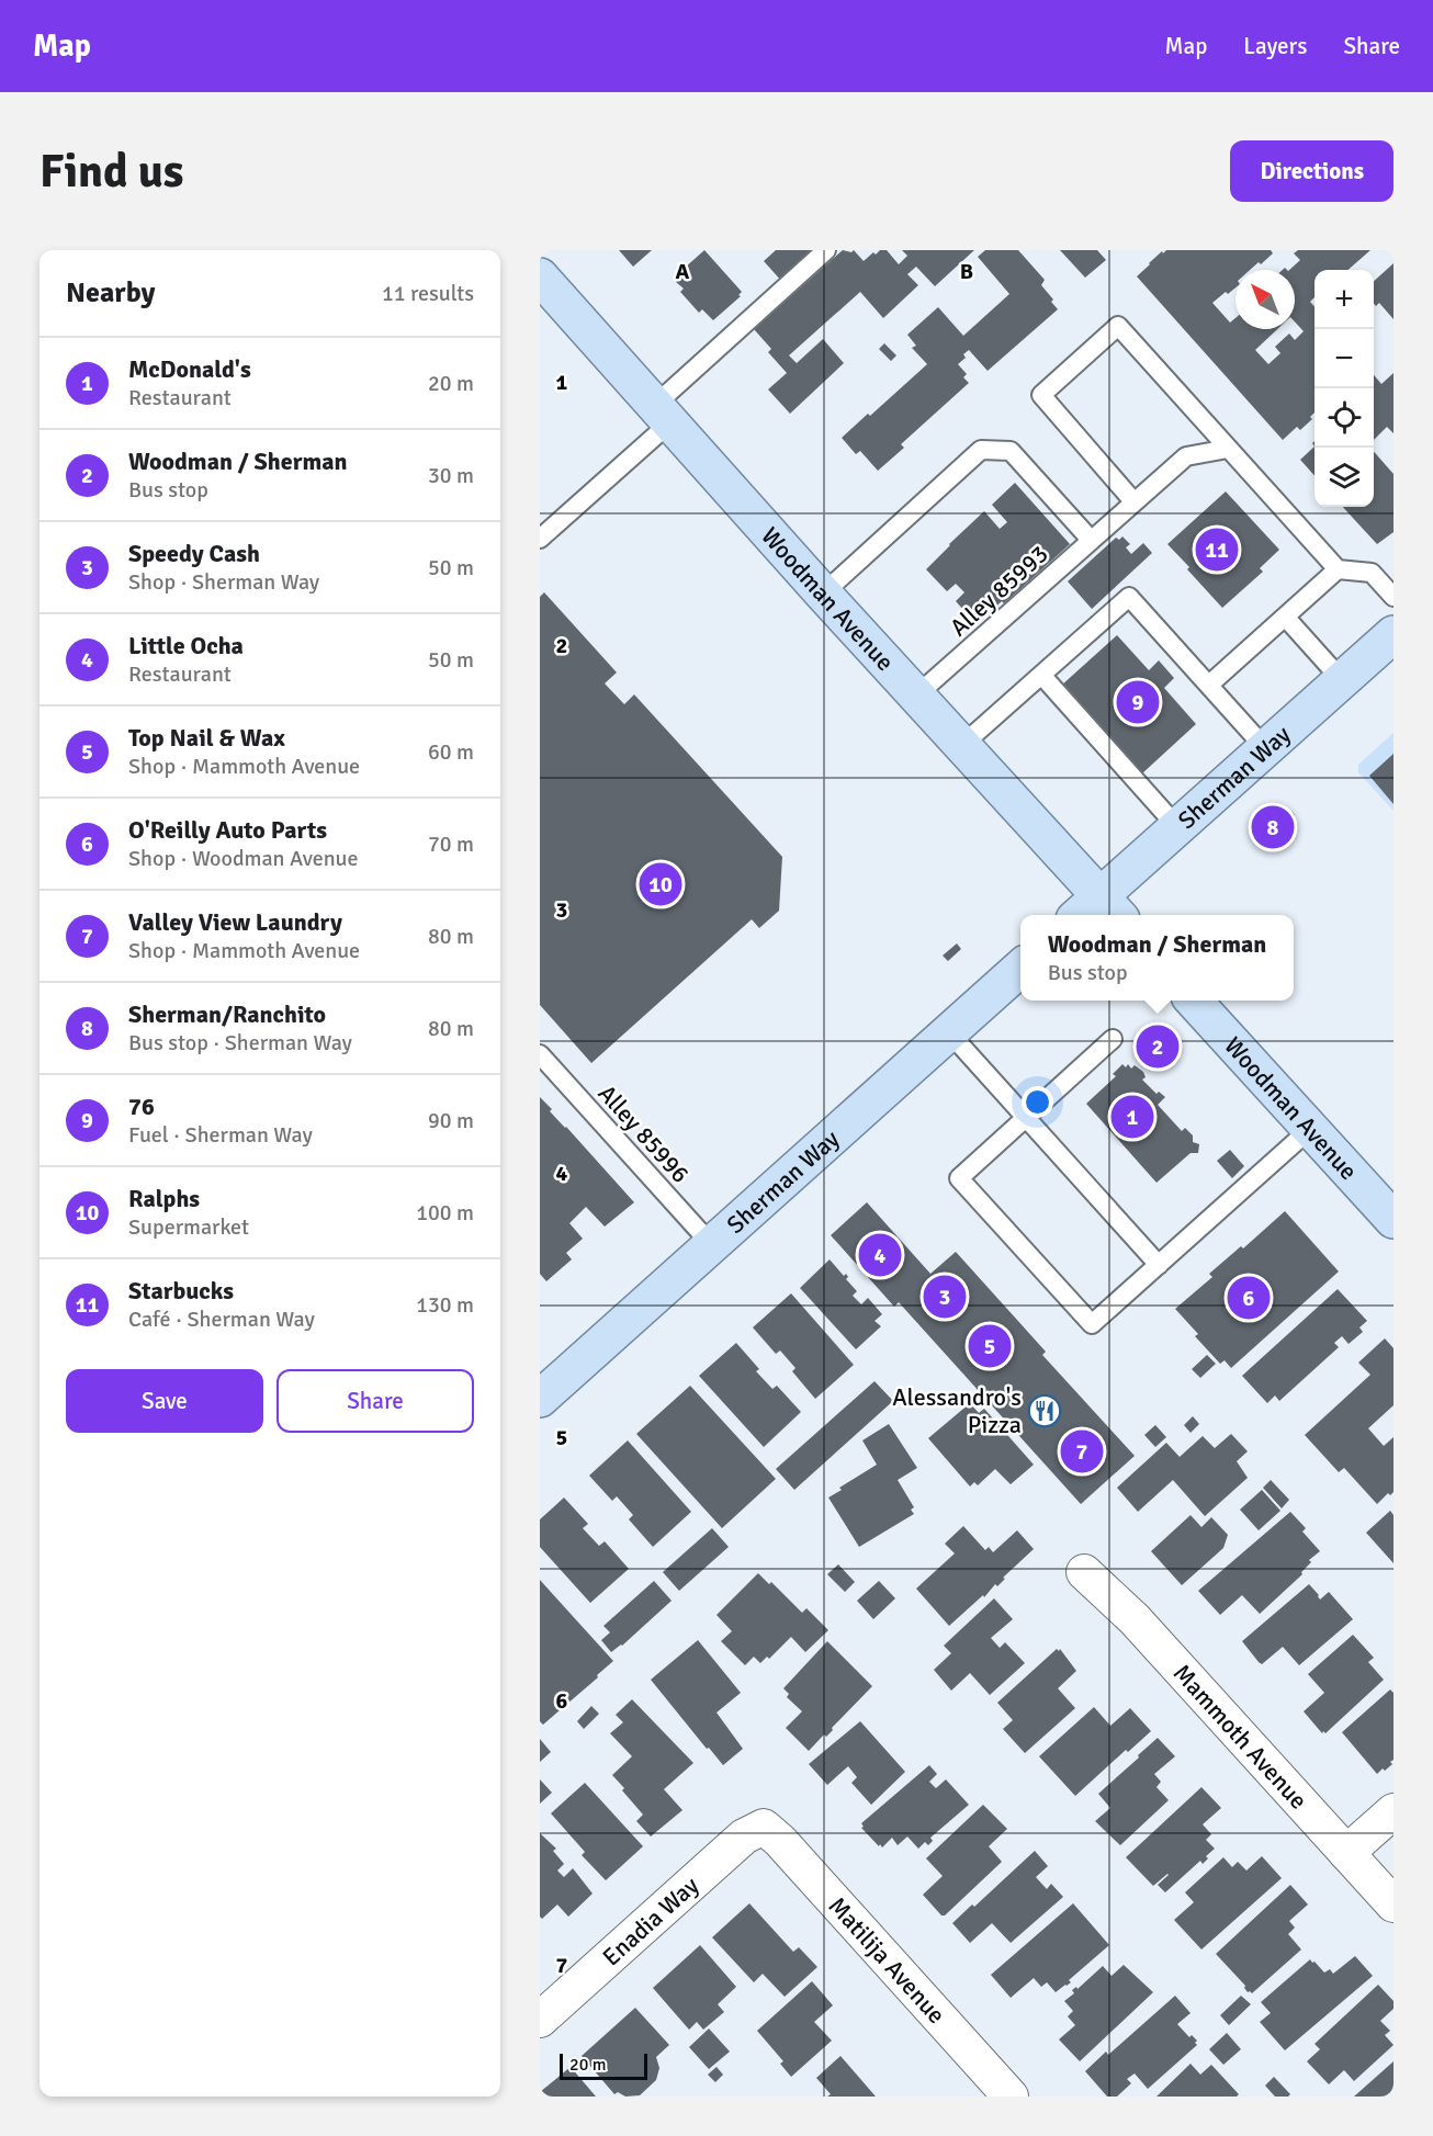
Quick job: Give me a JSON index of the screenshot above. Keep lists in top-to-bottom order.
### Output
{
  "streets": {
    "main road": ["Woodman Avenue", "Sherman Way"],
    "street": ["Mammoth Avenue", "Enadia Way", "Matilija Avenue"],
    "lane": ["Alley 85993", "Alley 85996"]
  },
  "crossings": [
    ["Alley 85993", "Woodman Avenue"],
    ["Woodman Avenue", "Sherman Way"],
    ["Sherman Way", "Alley 85996"],
    ["Enadia Way", "Matilija Avenue"]
  ],
  "places": {
    "restaurant": ["Alessandro's Pizza"]
  },
  "scale_bar": "20 m",
  "north": "top left",
  "page": {
    "header": "Map",
    "nav": ["Map", "Layers", "Share"],
    "buttons": [
      "Directions",
      ["Save", "Share"]
    ],
    "title": "Find us",
    "heading": ["Nearby", "11 results"],
    "map_buttons": ["+", "−"],
    "list": [
      {
        "mark": "1",
        "name": "McDonald's",
        "note": "Restaurant",
        "value": "20 m"
      },
      {
        "mark": "2",
        "name": "Woodman / Sherman",
        "note": "Bus stop",
        "value": "30 m"
      },
      {
        "mark": "3",
        "name": "Speedy Cash",
        "note": "Shop · Sherman Way",
        "value": "50 m"
      },
      {
        "mark": "4",
        "name": "Little Ocha",
        "note": "Restaurant",
        "value": "50 m"
      },
      {
        "mark": "5",
        "name": "Top Nail & Wax",
        "note": "Shop · Mammoth Avenue",
        "value": "60 m"
      },
      {
        "mark": "6",
        "name": "O'Reilly Auto Parts",
        "note": "Shop · Woodman Avenue",
        "value": "70 m"
      },
      {
        "mark": "7",
        "name": "Valley View Laundry",
        "note": "Shop · Mammoth Avenue",
        "value": "80 m"
      },
      {
        "mark": "8",
        "name": "Sherman/Ranchito",
        "note": "Bus stop · Sherman Way",
        "value": "80 m"
      },
      {
        "mark": "9",
        "name": "76",
        "note": "Fuel · Sherman Way",
        "value": "90 m"
      },
      {
        "mark": "10",
        "name": "Ralphs",
        "note": "Supermarket",
        "value": "100 m"
      },
      {
        "mark": "11",
        "name": "Starbucks",
        "note": "Café · Sherman Way",
        "value": "130 m"
      }
    ],
    "pins": [
      "11",
      "9",
      "8",
      "10",
      "2",
      "1",
      "4",
      "3",
      "6",
      "5",
      "7"
    ],
    "popup": ["Woodman / Sherman", "Bus stop"],
    "scale": "20 m"
  },
  "grid": {
    "columns": ["A", "B"],
    "rows": [
      "1",
      "2",
      "3",
      "4",
      "5",
      "6",
      "7"
    ]
  }
}
